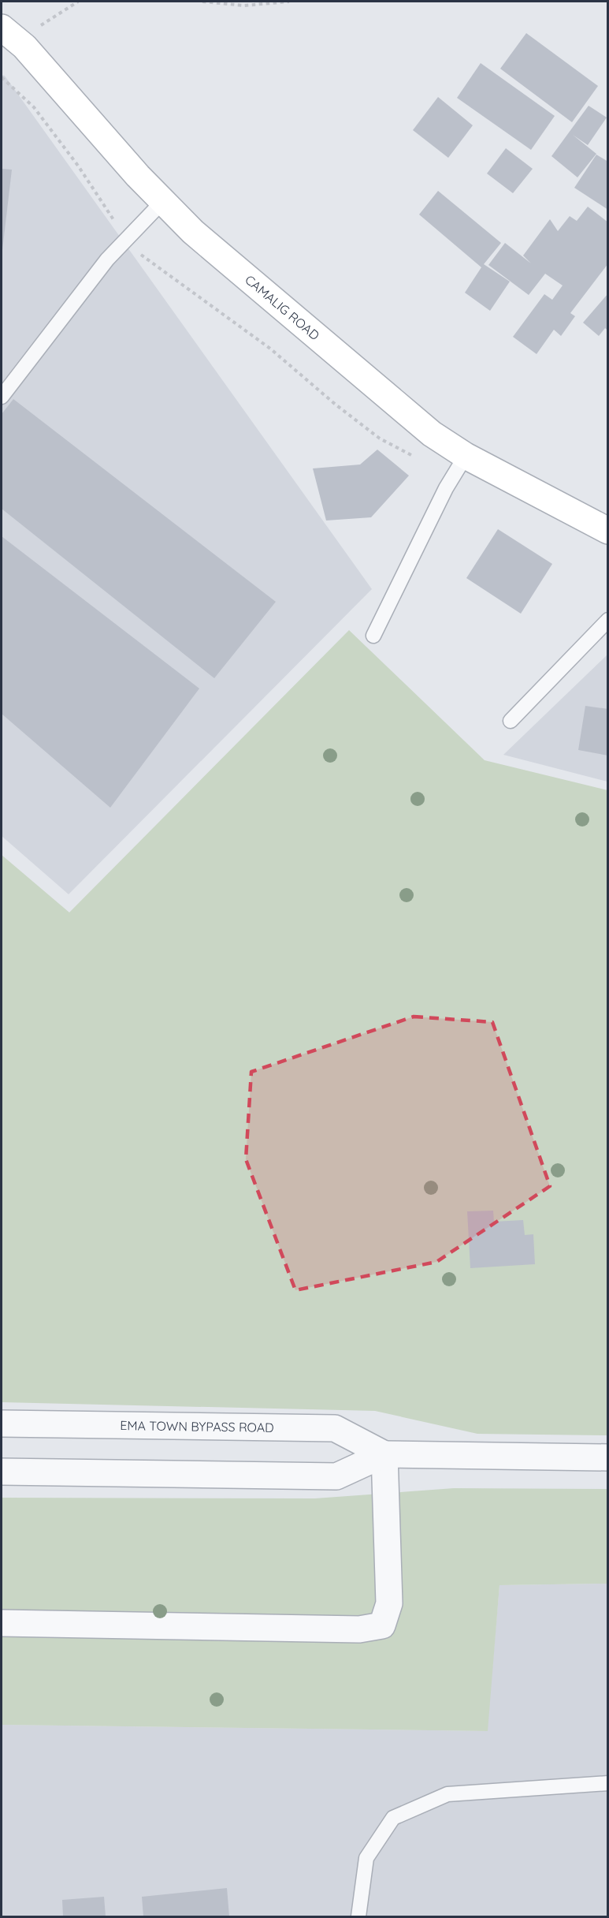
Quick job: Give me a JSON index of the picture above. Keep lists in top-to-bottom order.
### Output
{
  "streets": {
    "main road": ["CAMALIG ROAD"],
    "street": ["EMA TOWN BYPASS ROAD"]
  }
}
